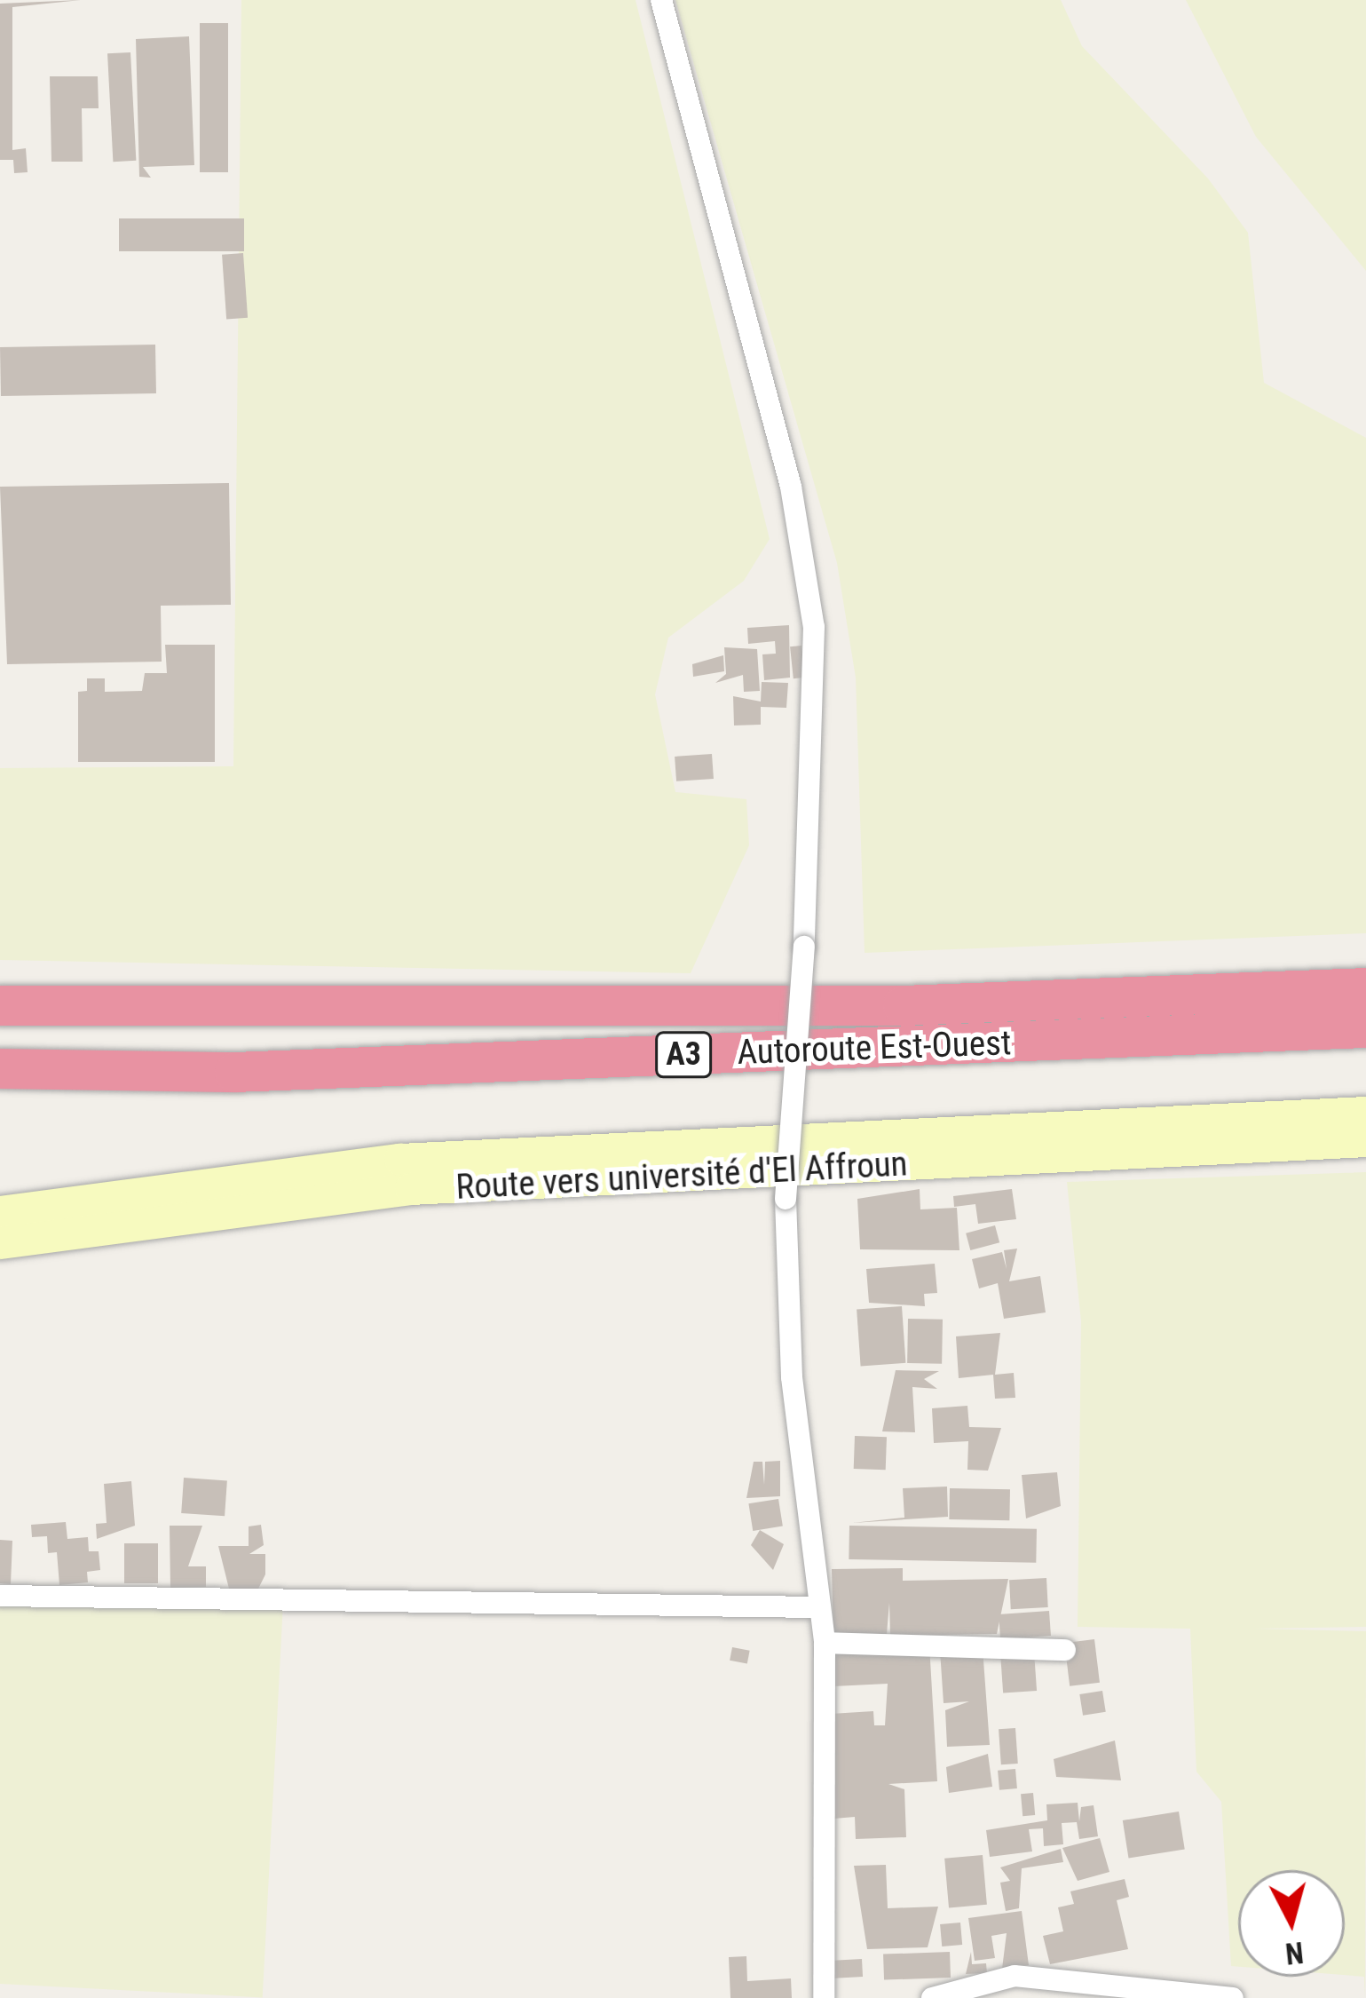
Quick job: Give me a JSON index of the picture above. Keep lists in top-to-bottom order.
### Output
{
  "streets": {
    "highway": ["Autoroute Est-Ouest", "A3"],
    "main road": ["Route vers université d'El Affroun"]
  },
  "north": "bottom"
}
